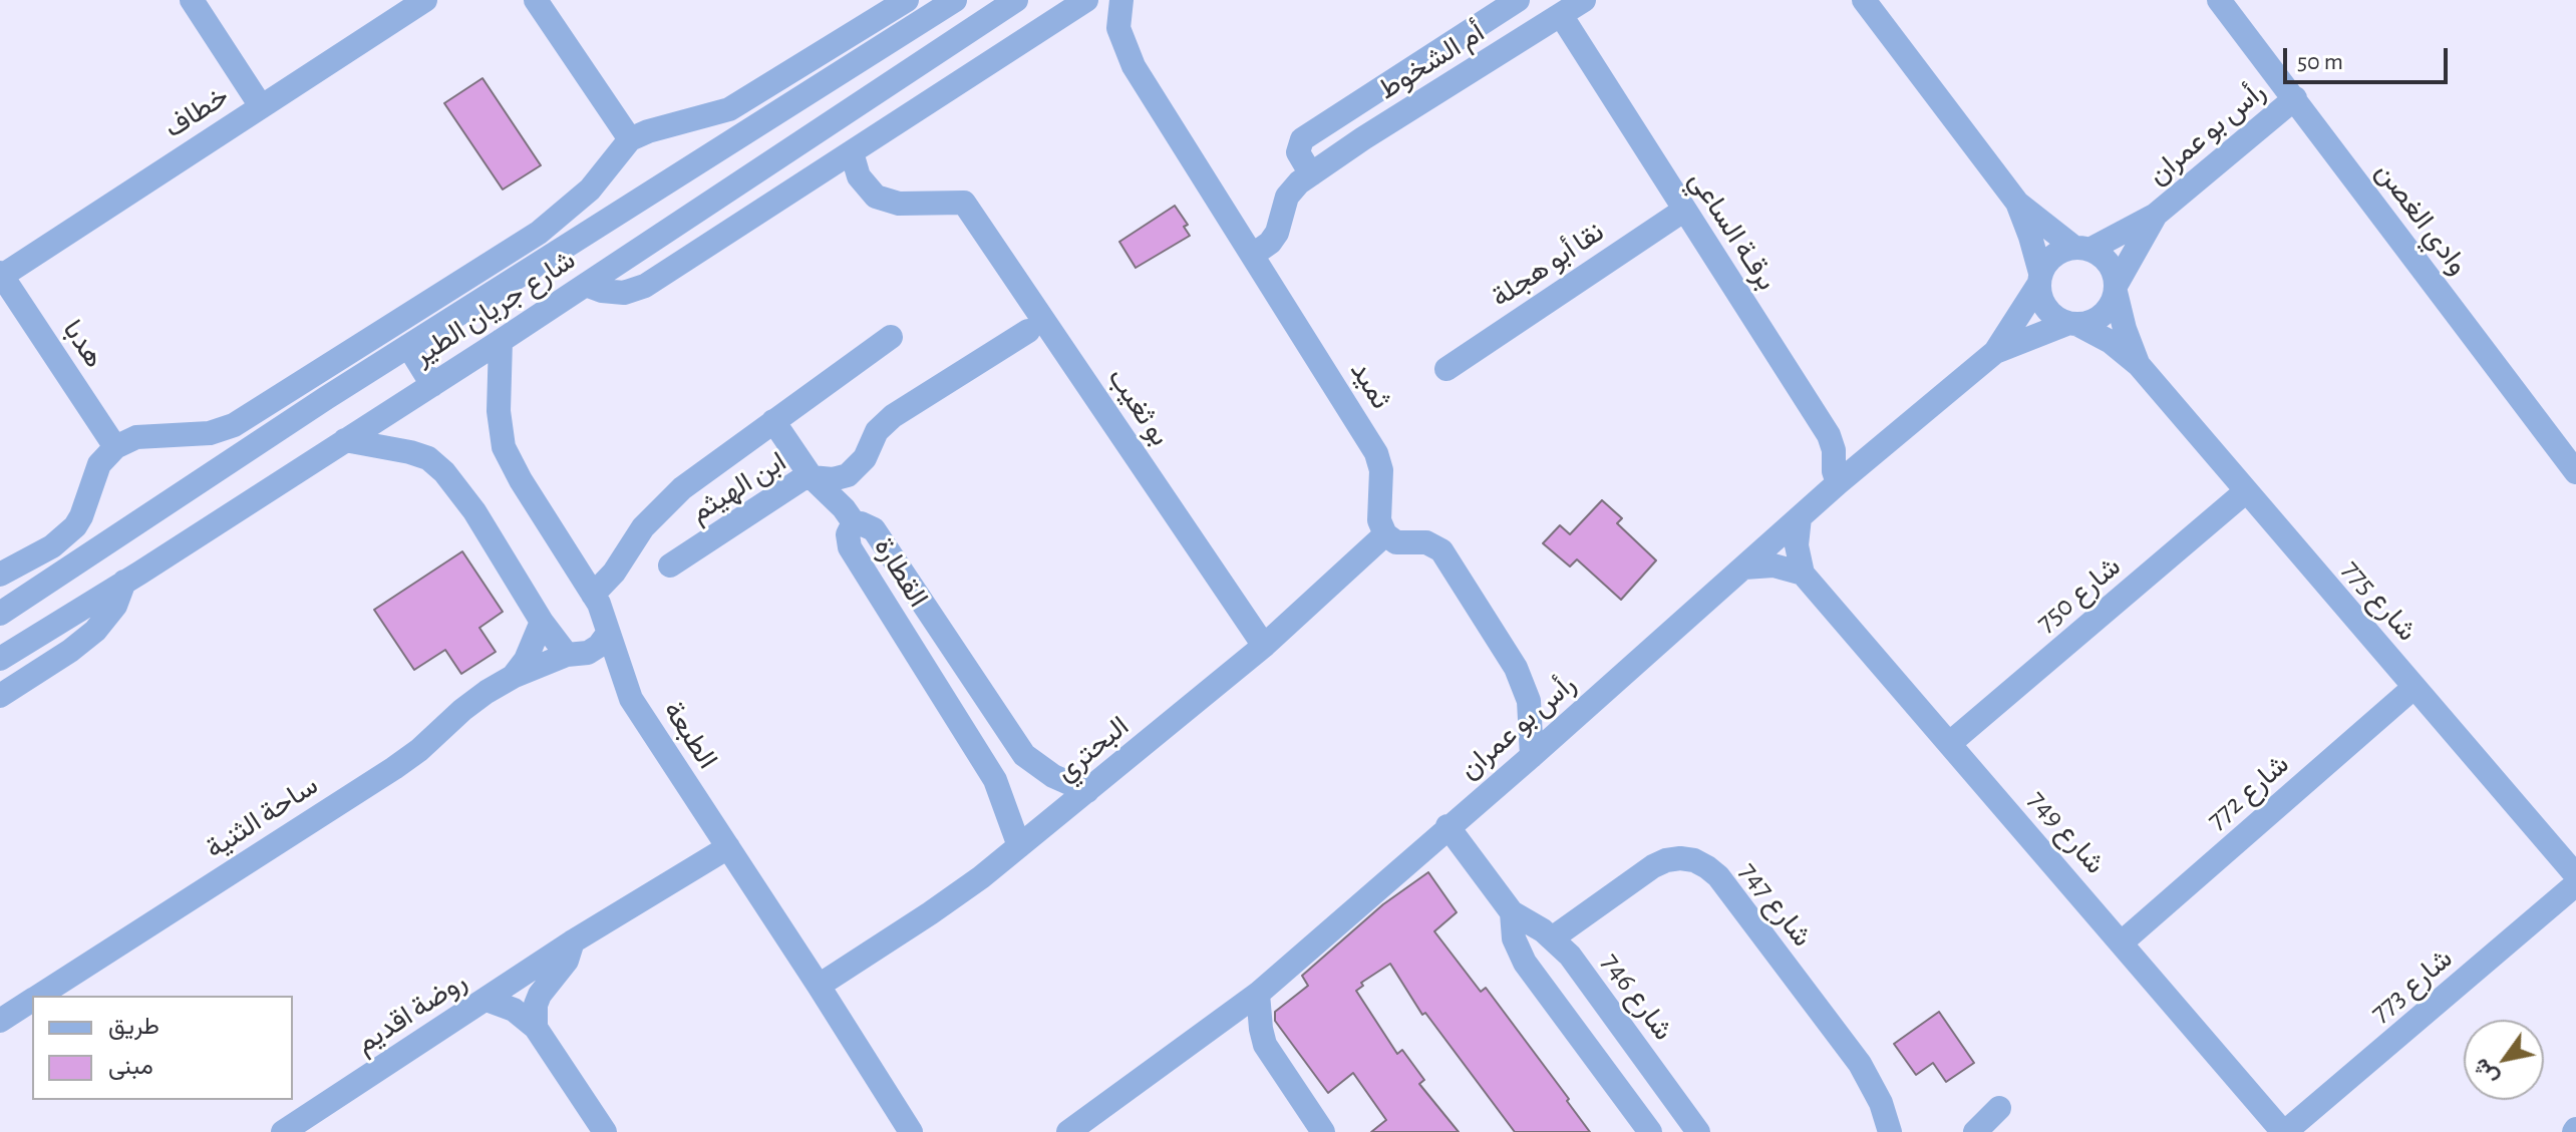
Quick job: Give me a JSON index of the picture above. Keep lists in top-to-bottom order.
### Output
{
  "streets": {
    "street": [
      "أم الشخوط",
      "خطاف",
      "رأس بو عمران",
      "وادي الغصن",
      "برقـة الساعي",
      "نقا أبو هجلة",
      "شارع جريان الطير",
      "هدبا",
      "ثميد",
      "بو ثغيب",
      "ابن الهيثم",
      "القطارة",
      "شارع 750",
      "شارع 775",
      "الطبعة",
      "البحتري",
      "شارع 772",
      "ساحة الثنية",
      "شارع 749",
      "شارع 747",
      "شارع 773",
      "شارع 746",
      "روضة اقديم"
    ]
  },
  "crossings": [
    ["أم الشخوط", "برقـة الساعي"],
    ["أم الشخوط", "ثميد"],
    ["خطاف", "هدبا"],
    ["رأس بو عمران", "وادي الغصن"],
    ["رأس بو عمران", "برقـة الساعي"],
    ["رأس بو عمران", "شارع 775"],
    ["رأس بو عمران", "شارع 746"],
    ["برقـة الساعي", "نقا أبو هجلة"],
    ["شارع جريان الطير", "هدبا"],
    ["شارع جريان الطير", "الطبعة"],
    ["ثميد", "البحتري"],
    ["بو ثغيب", "البحتري"],
    ["القطارة", "البحتري"],
    ["شارع 750", "شارع 775"],
    ["شارع 750", "شارع 749"],
    ["شارع 775", "شارع 772"],
    ["الطبعة", "البحتري"],
    ["الطبعة", "ساحة الثنية"],
    ["الطبعة", "روضة اقديم"],
    ["شارع 772", "شارع 749"],
    ["شارع 749", "شارع 773"],
    ["شارع 747", "شارع 746"]
  ],
  "legend": ["طريق", "مبنى"],
  "scale_bar": "50 m",
  "north": "bottom left"
}
